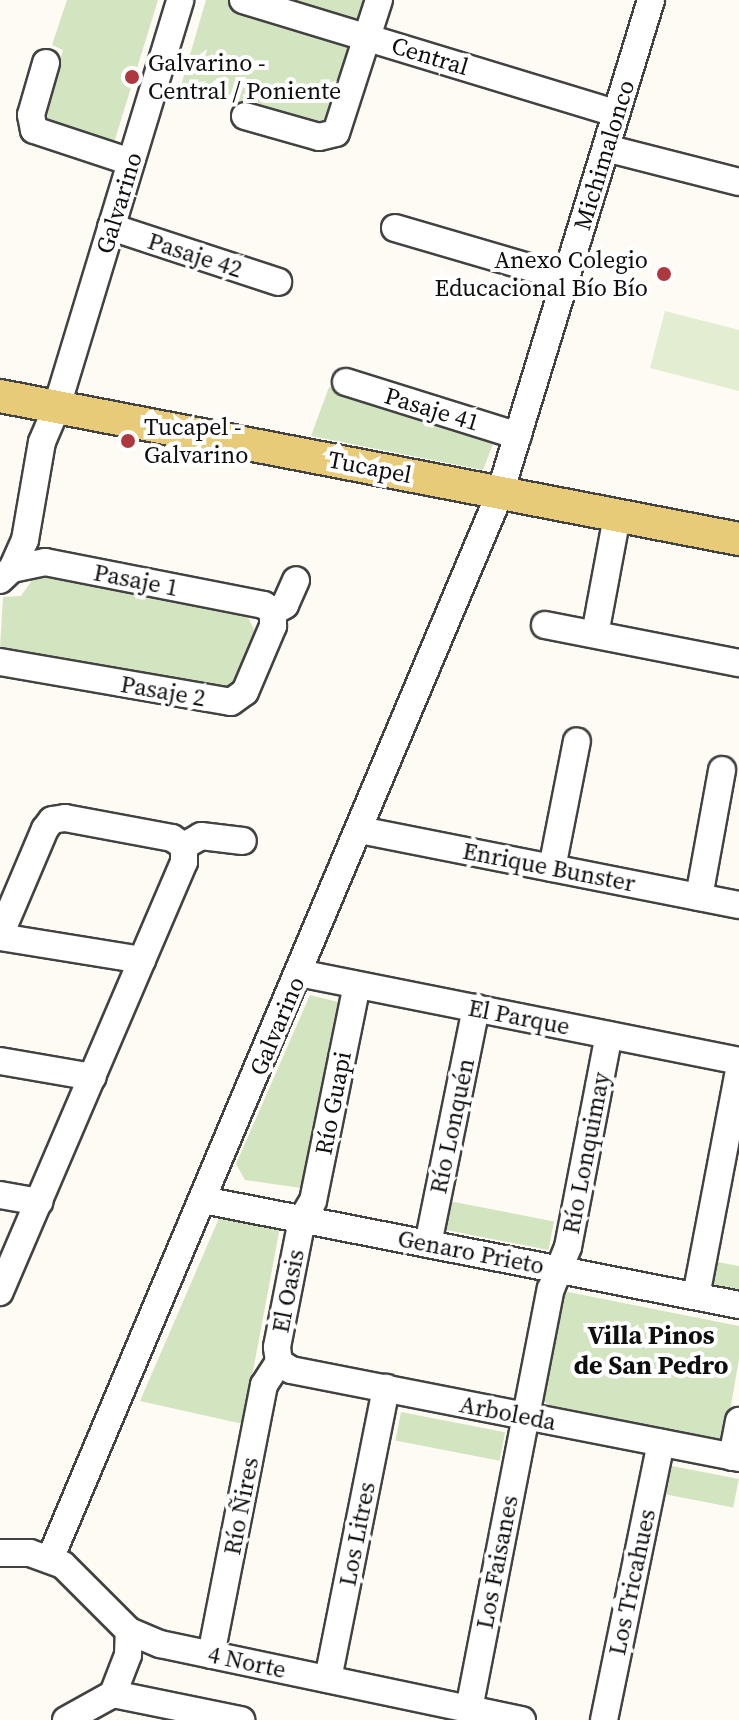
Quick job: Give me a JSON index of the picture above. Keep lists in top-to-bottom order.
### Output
{
  "streets": {
    "main road": ["Tucapel"],
    "street": [
      "Central",
      "Michimalonco",
      "Galvarino",
      "Pasaje 42",
      "Pasaje 41",
      "Pasaje 1",
      "Pasaje 2",
      "Enrique Bunster",
      "El Parque",
      "Río Guapi",
      "Río Lonquén",
      "Río Lonquimay",
      "Genaro Prieto",
      "El Oasis",
      "Arboleda",
      "Río Ñires",
      "Los Litres",
      "Los Faisanes",
      "Los Tricahues",
      "4 Norte"
    ]
  },
  "crossings": [
    ["Central", "Michimalonco"],
    ["Michimalonco", "Galvarino"],
    ["Michimalonco", "Pasaje 41"],
    ["Michimalonco", "Tucapel"],
    ["Galvarino", "Pasaje 42"],
    ["Galvarino", "Tucapel"],
    ["Galvarino", "Pasaje 1"],
    ["Galvarino", "Enrique Bunster"],
    ["Galvarino", "El Parque"],
    ["Galvarino", "Genaro Prieto"],
    ["Galvarino", "4 Norte"],
    ["Pasaje 1", "Pasaje 2"],
    ["El Parque", "Río Guapi"],
    ["El Parque", "Río Lonquén"],
    ["El Parque", "Río Lonquimay"],
    ["Río Guapi", "Genaro Prieto"],
    ["Río Guapi", "El Oasis"],
    ["Río Lonquén", "Genaro Prieto"],
    ["Río Lonquimay", "Genaro Prieto"],
    ["Río Lonquimay", "Arboleda"],
    ["Río Lonquimay", "Los Faisanes"],
    ["Genaro Prieto", "El Oasis"],
    ["El Oasis", "Arboleda"],
    ["El Oasis", "Río Ñires"],
    ["Arboleda", "Río Ñires"],
    ["Arboleda", "Los Litres"],
    ["Arboleda", "Los Faisanes"],
    ["Arboleda", "Los Tricahues"],
    ["Río Ñires", "4 Norte"],
    ["Los Litres", "4 Norte"],
    ["Los Faisanes", "4 Norte"]
  ],
  "districts": ["Villa Pinos de San Pedro"],
  "places": ["Galvarino - Central / Poniente", "Anexo Colegio Educacional Bío Bío", "Tucapel - Galvarino"]
}
